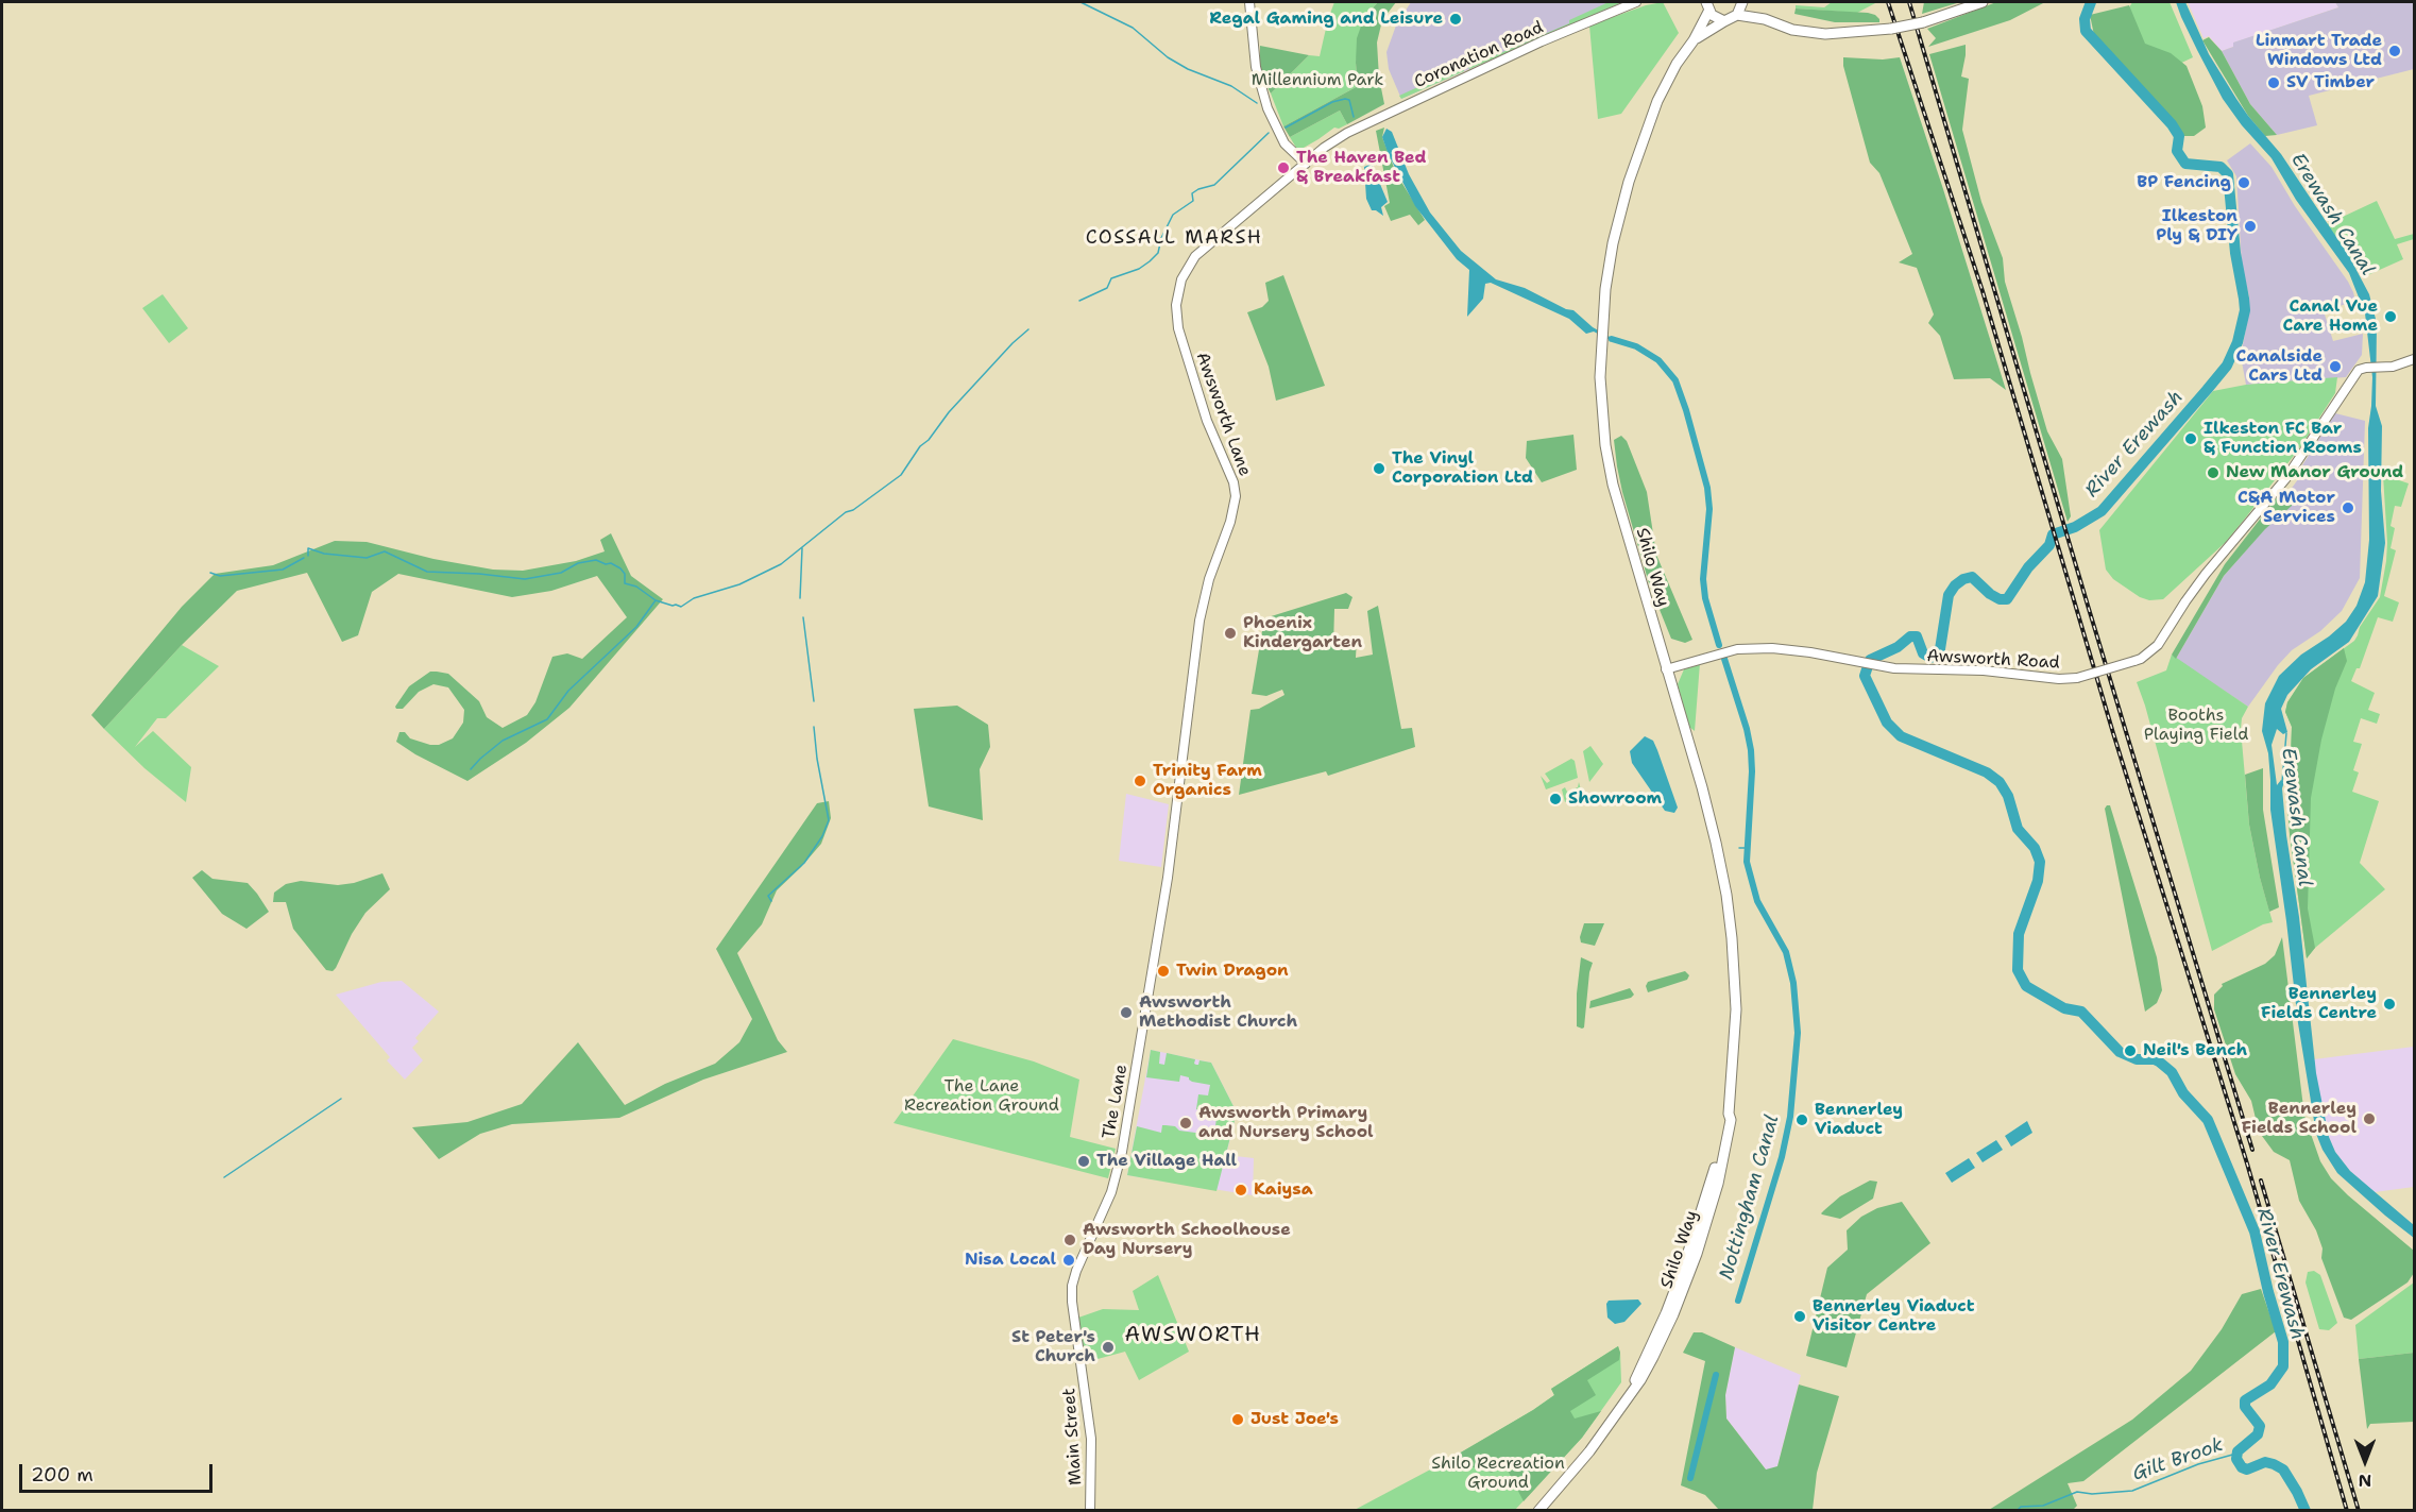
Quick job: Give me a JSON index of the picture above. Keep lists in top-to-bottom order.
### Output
{
  "streets": {
    "main road": ["Shilo Way"],
    "street": [
      "Coronation Road",
      "Awsworth Lane",
      "Awsworth Road",
      "The Lane",
      "Main Street"
    ]
  },
  "crossings": [
    ["Coronation Road", "Awsworth Lane"],
    ["Awsworth Lane", "The Lane"],
    ["Shilo Way", "Awsworth Road"],
    ["The Lane", "Main Street"]
  ],
  "districts": ["COSSALL MARSH", "AWSWORTH"],
  "water": [
    "Erewash Canal",
    "River Erewash",
    "Nottingham Canal",
    "Gilt Brook"
  ],
  "parks": [
    "Millennium Park",
    "Booths Playing Field",
    "The Lane Recreation Ground",
    "Shilo Recreation Ground"
  ],
  "places": [
    "Regal Gaming and Leisure",
    "Linmart Trade Windows Ltd",
    "SV Timber",
    "The Haven Bed & Breakfast",
    "BP Fencing",
    "Ilkeston Ply & DIY",
    "Canal Vue Care Home",
    "Canalside Cars Ltd",
    "Ilkeston FC Bar & Function Rooms",
    "The Vinyl Corporation Ltd",
    "New Manor Ground",
    "C&A Motor Services",
    "Phoenix Kindergarten",
    "Trinity Farm Organics",
    "Showroom",
    "Twin Dragon",
    "Bennerley Fields Centre",
    "Awsworth Methodist Church",
    "Neil's Bench",
    "Bennerley Fields School",
    "Bennerley Viaduct",
    "Awsworth Primary and Nursery School",
    "The Village Hall",
    "Kaiysa",
    "Awsworth Schoolhouse Day Nursery",
    "Nisa Local",
    "Bennerley Viaduct Visitor Centre",
    "St Peter's Church",
    "Just Joe's"
  ],
  "scale_bar": "200 m",
  "north": "bottom"
}
